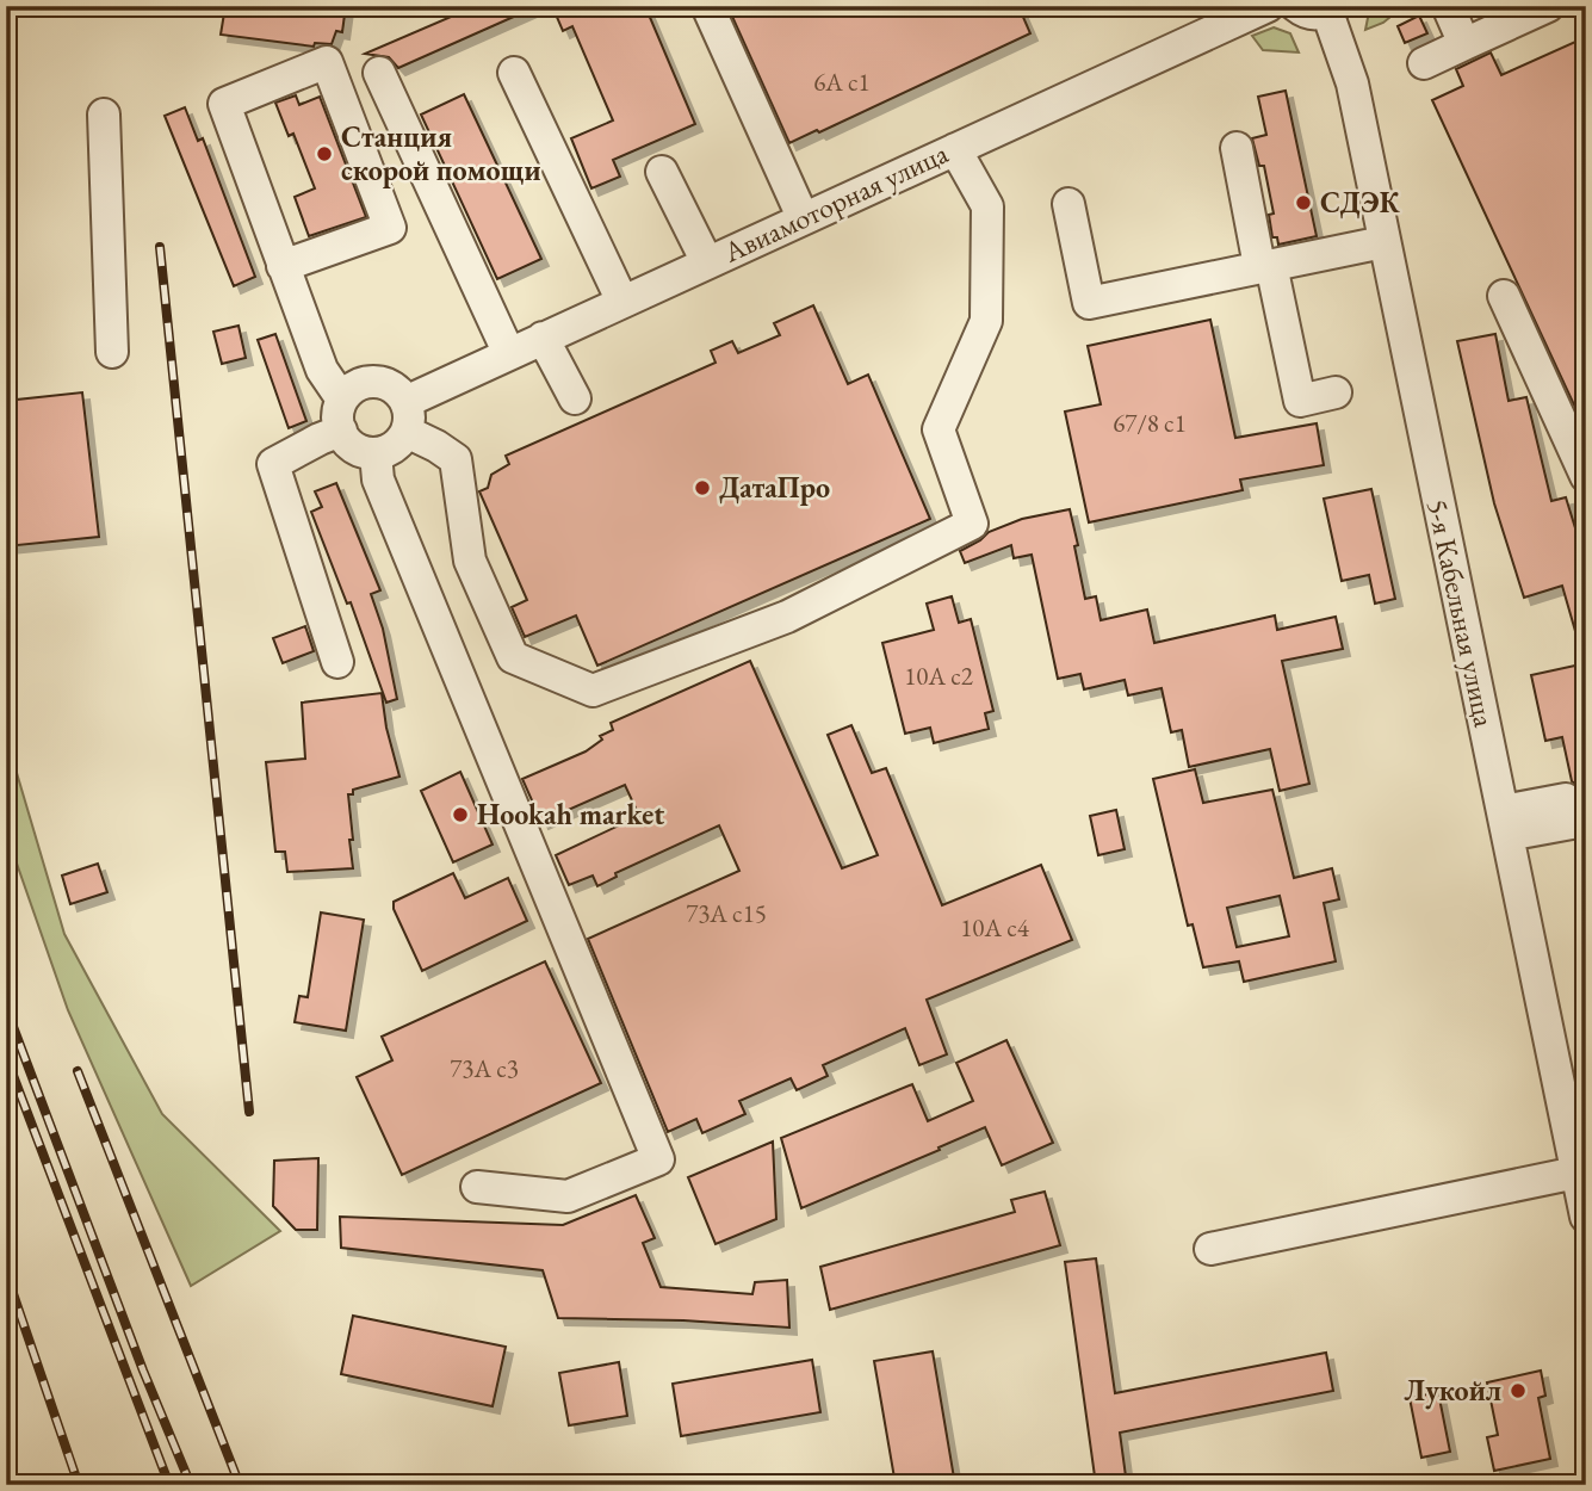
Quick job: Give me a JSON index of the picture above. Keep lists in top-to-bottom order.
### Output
{
  "streets": {
    "street": ["Авиамоторная улица", "5-я Кабельная улица"]
  },
  "places": [
    "Станция скорой помощи",
    "СДЭК",
    "ДатаПро",
    "Hookah market",
    "Лукойл"
  ],
  "house_numbers": [
    "6А с1",
    "67/8 с1",
    "10А с2",
    "73А с15",
    "10А с4",
    "73А с3"
  ]
}
